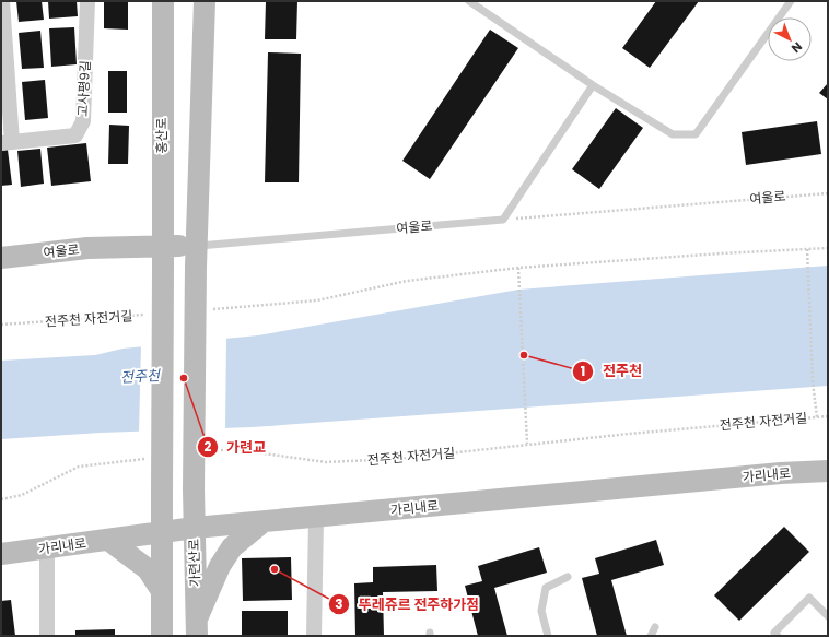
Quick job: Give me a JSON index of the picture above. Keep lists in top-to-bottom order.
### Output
{
  "streets": {
    "street": [
      "고사평9길",
      "홍산로",
      "여울로",
      "가리내로",
      "가련산로"
    ],
    "path": ["전주천 자전거길"]
  },
  "crossings": [
    ["홍산로", "여울로"],
    ["홍산로", "가리내로"],
    ["여울로", "가련산로"],
    ["가리내로", "가련산로"]
  ],
  "water": ["전주천"],
  "places": ["전주천", "가련교", "뚜레쥬르 전주하가점"],
  "north": "bottom right"
}
